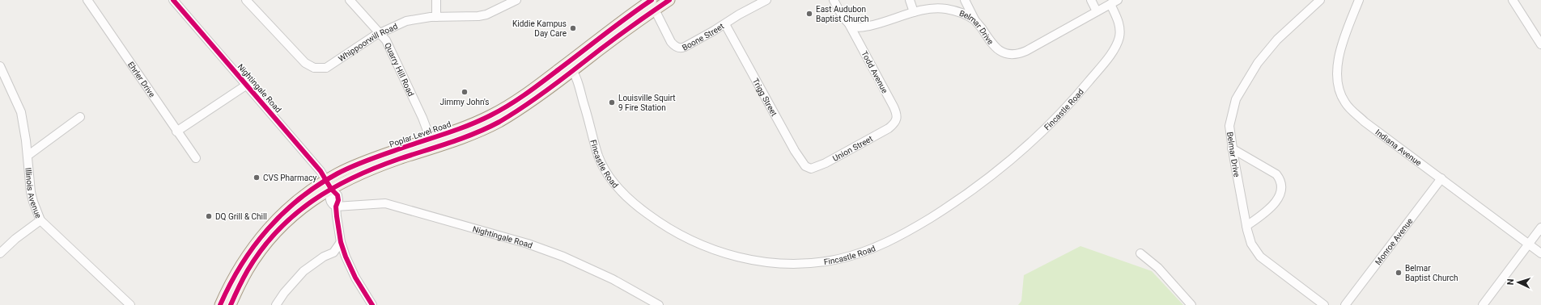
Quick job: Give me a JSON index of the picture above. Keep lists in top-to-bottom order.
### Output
{
  "streets": {
    "street": [
      "Belmar Drive",
      "Boone Street",
      "Whippoorwill Road",
      "Quarry Hill Road",
      "Todd Avenue",
      "Ehrler Drive",
      "Nightingale Road",
      "Trigg Street",
      "Fincastle Road",
      "Indiana Avenue",
      "Union Street",
      "Illinois Avenue",
      "Monroe Avenue"
    ],
    "cycle path": ["Poplar Level Road"]
  },
  "crossings": [
    ["Belmar Drive", "Todd Avenue"],
    ["Belmar Drive", "Fincastle Road"],
    ["Boone Street", "Trigg Street"],
    ["Whippoorwill Road", "Quarry Hill Road"],
    ["Todd Avenue", "Union Street"],
    ["Trigg Street", "Union Street"],
    ["Indiana Avenue", "Monroe Avenue"]
  ],
  "places": [
    "East Audubon Baptist Church",
    "Kiddie Kampus Day Care",
    "Jimmy John's",
    "Louisville Squirt 9 Fire Station",
    "CVS Pharmacy",
    "DQ Grill & Chill",
    "Belmar Baptist Church"
  ],
  "north": "left"
}
